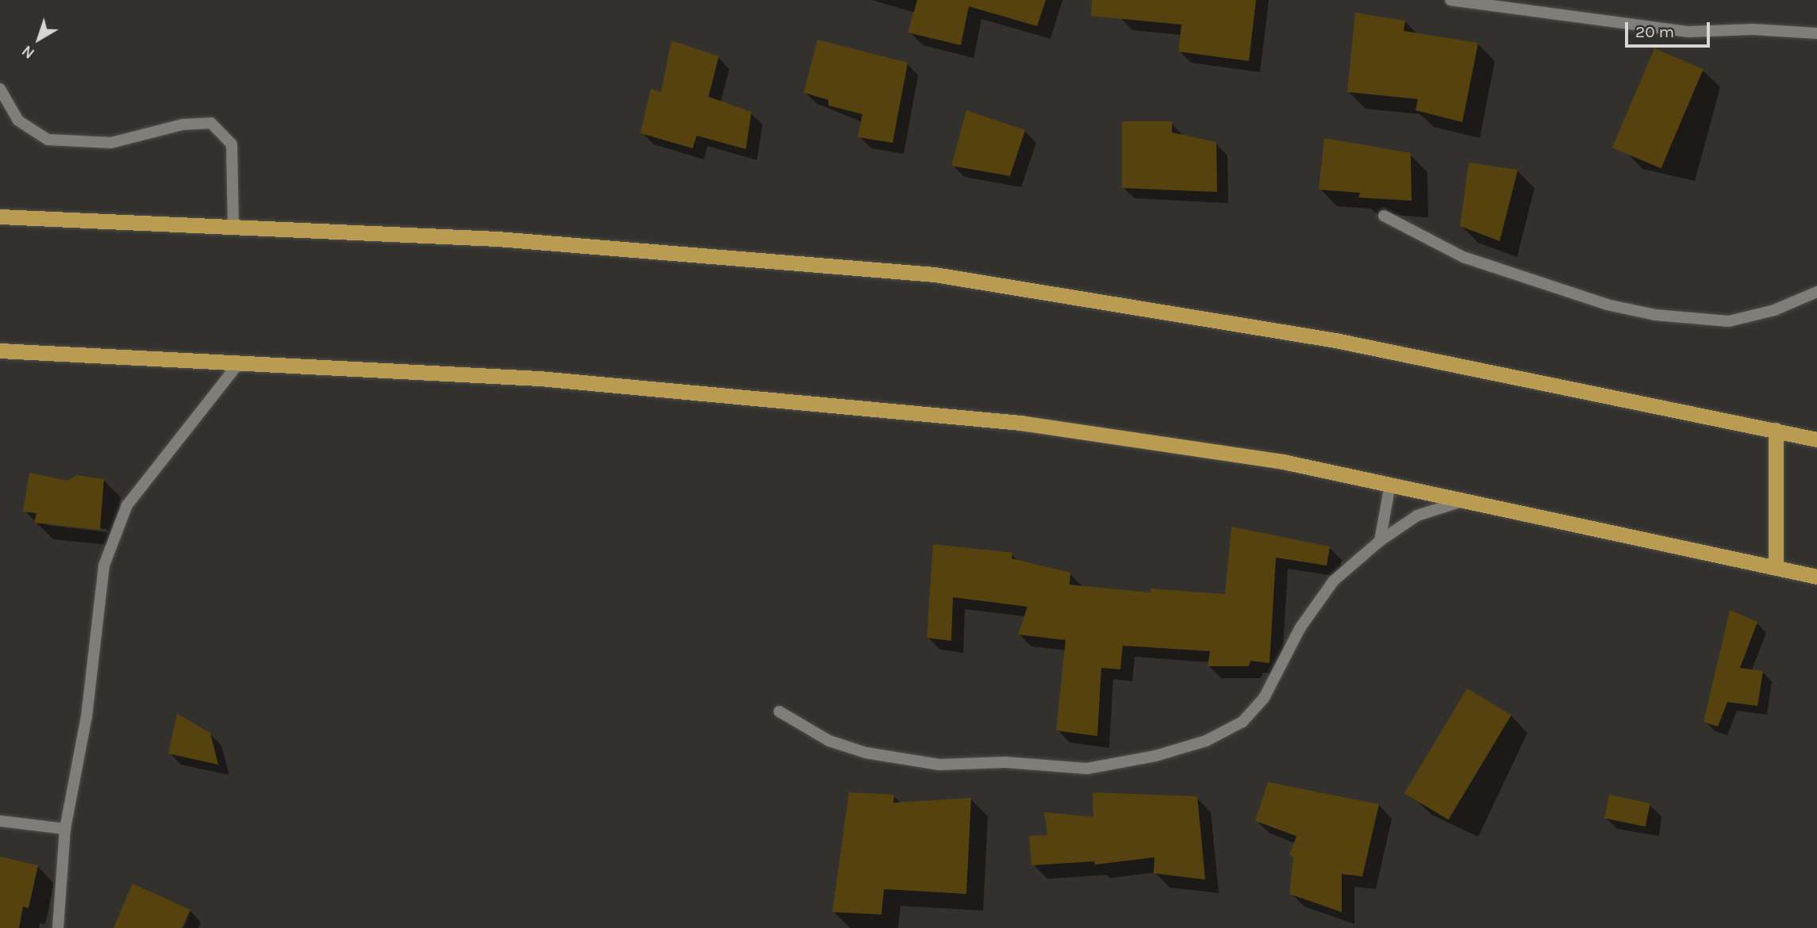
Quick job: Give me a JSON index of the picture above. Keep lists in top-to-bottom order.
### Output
{
  "scale_bar": "20 m",
  "north": "bottom left"
}
